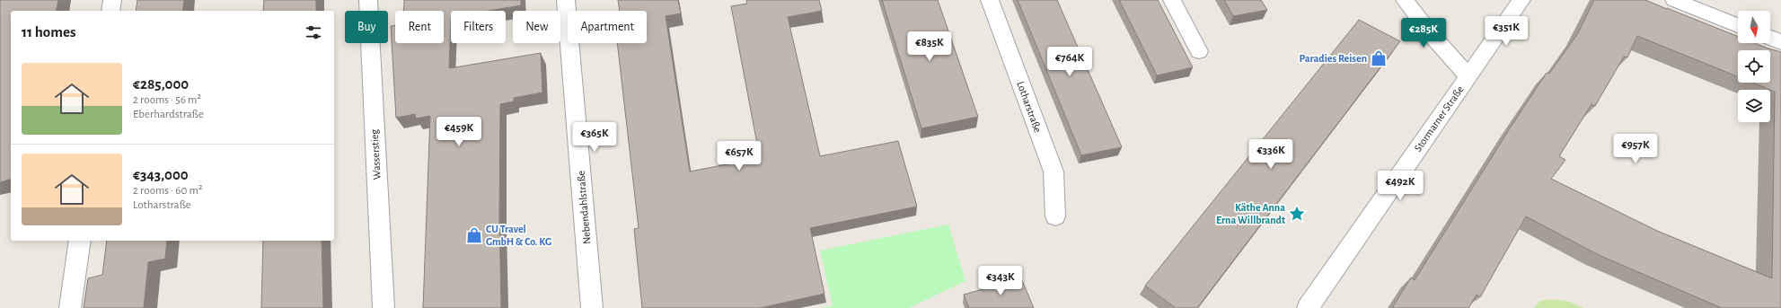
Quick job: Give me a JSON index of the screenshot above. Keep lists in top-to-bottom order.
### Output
{
  "streets": {
    "street": [
      "Lotharstraße",
      "Stormarner Straße",
      "Wasserstieg",
      "Nebendahlstraße"
    ]
  },
  "places": {
    "shop": ["Paradies Reisen", "CU Travel GmbH & Co. KG"],
    "place": ["Käthe Anna Erna Willbrandt"]
  },
  "north": "bottom",
  "page": {
    "chip": [
      "Buy",
      "Rent",
      "Filters",
      "New",
      "Apartment"
    ],
    "heading": "11 homes",
    "price": [
      "€351K",
      "€285K",
      "€835K",
      "€764K",
      "€459K",
      "€365K",
      "€957K",
      "€336K",
      "€657K",
      "€492K",
      "€343K"
    ],
    "list": [
      {
        "name": "€285,000",
        "note": "2 rooms · 56 m² · Eberhardstraße"
      },
      {
        "name": "€343,000",
        "note": "2 rooms · 60 m² · Lotharstraße"
      }
    ]
  }
}
